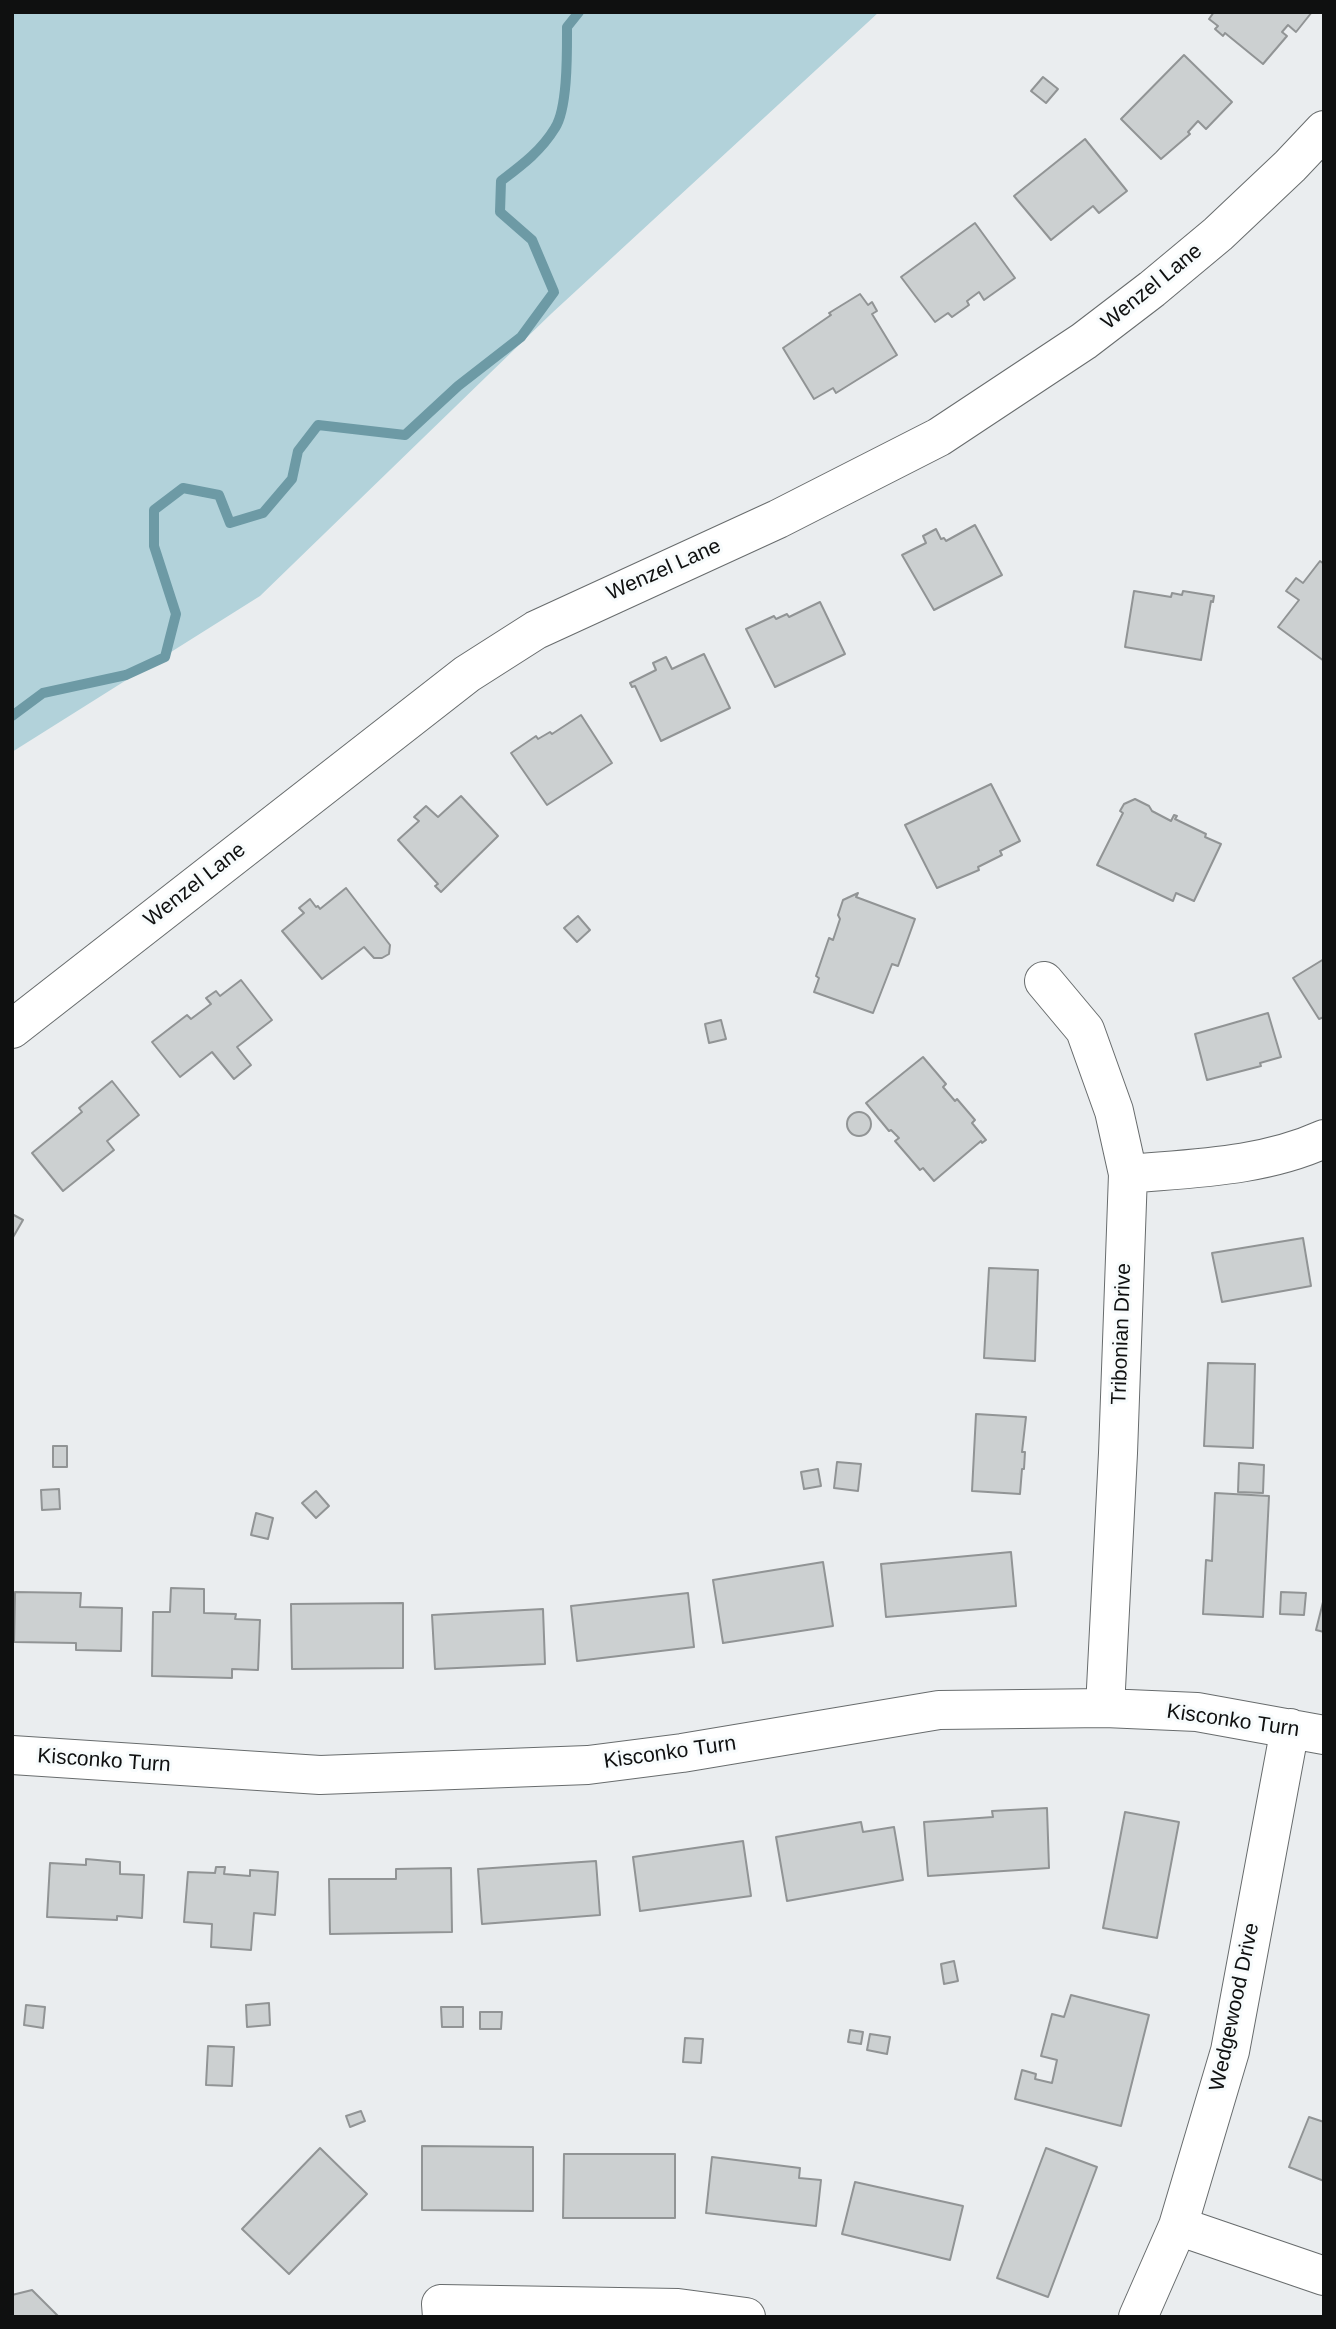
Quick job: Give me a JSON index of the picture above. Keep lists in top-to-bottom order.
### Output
{
  "streets": {
    "street": [
      "Wenzel Lane",
      "Tribonian Drive",
      "Kisconko Turn",
      "Wedgewood Drive"
    ]
  },
  "crossings": [
    ["Tribonian Drive", "Kisconko Turn"],
    ["Kisconko Turn", "Wedgewood Drive"]
  ]
}
